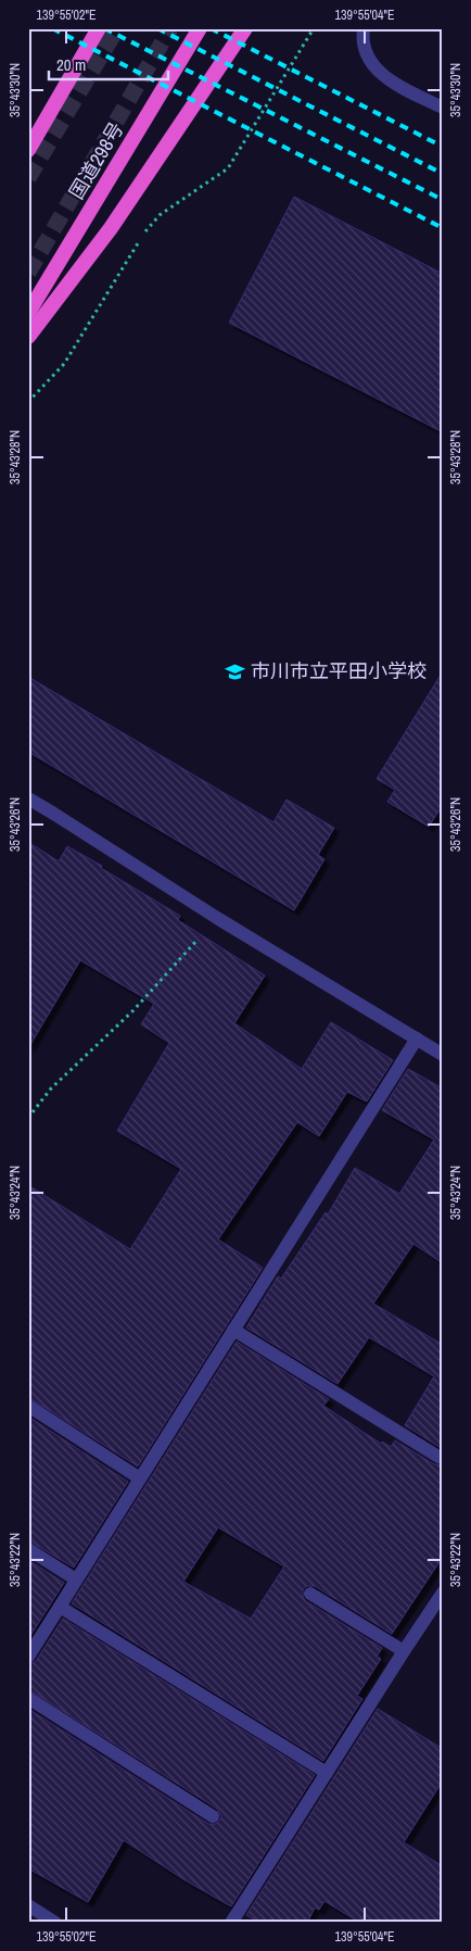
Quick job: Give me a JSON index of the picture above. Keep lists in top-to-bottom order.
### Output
{
  "streets": {
    "highway": ["国道298号"]
  },
  "places": {
    "school or university": ["市川市立平田小学校"]
  },
  "scale_bar": "20 m",
  "coordinates": [
    "139°55'02\"E",
    "139°55'04\"E",
    "35°43'30\"N",
    "35°43'28\"N",
    "35°43'26\"N",
    "35°43'24\"N",
    "35°43'22\"N"
  ]
}
